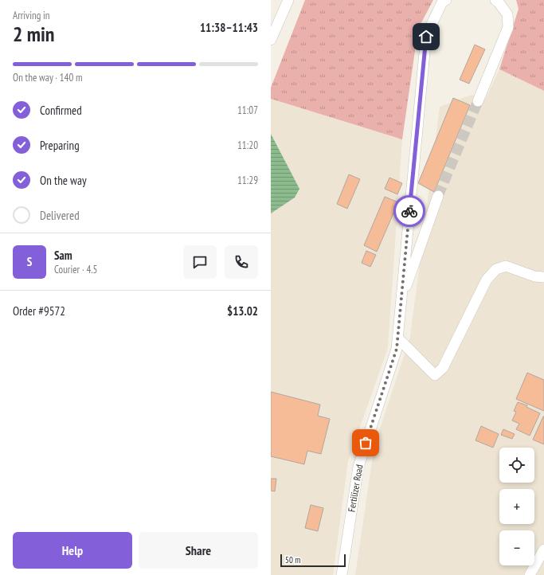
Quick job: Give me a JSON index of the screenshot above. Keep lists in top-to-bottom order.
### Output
{
  "streets": {
    "street": ["Fertilizer Road"]
  },
  "scale_bar": "50 m",
  "page": {
    "heading": ["2 min", "Arriving in", "11:38–11:43"],
    "panel": [
      "Sam",
      "Courier · 4.5",
      "Order #9572",
      "$13.02"
    ],
    "bar": "On the way · 140 m",
    "list": [
      ["Confirmed", "11:07"],
      ["Preparing", "11:20"],
      ["On the way", "11:29"],
      "Delivered"
    ],
    "round": "S",
    "map_buttons": ["+", "−"],
    "buttons": ["Help", "Share"],
    "scale": "50 m"
  }
}
